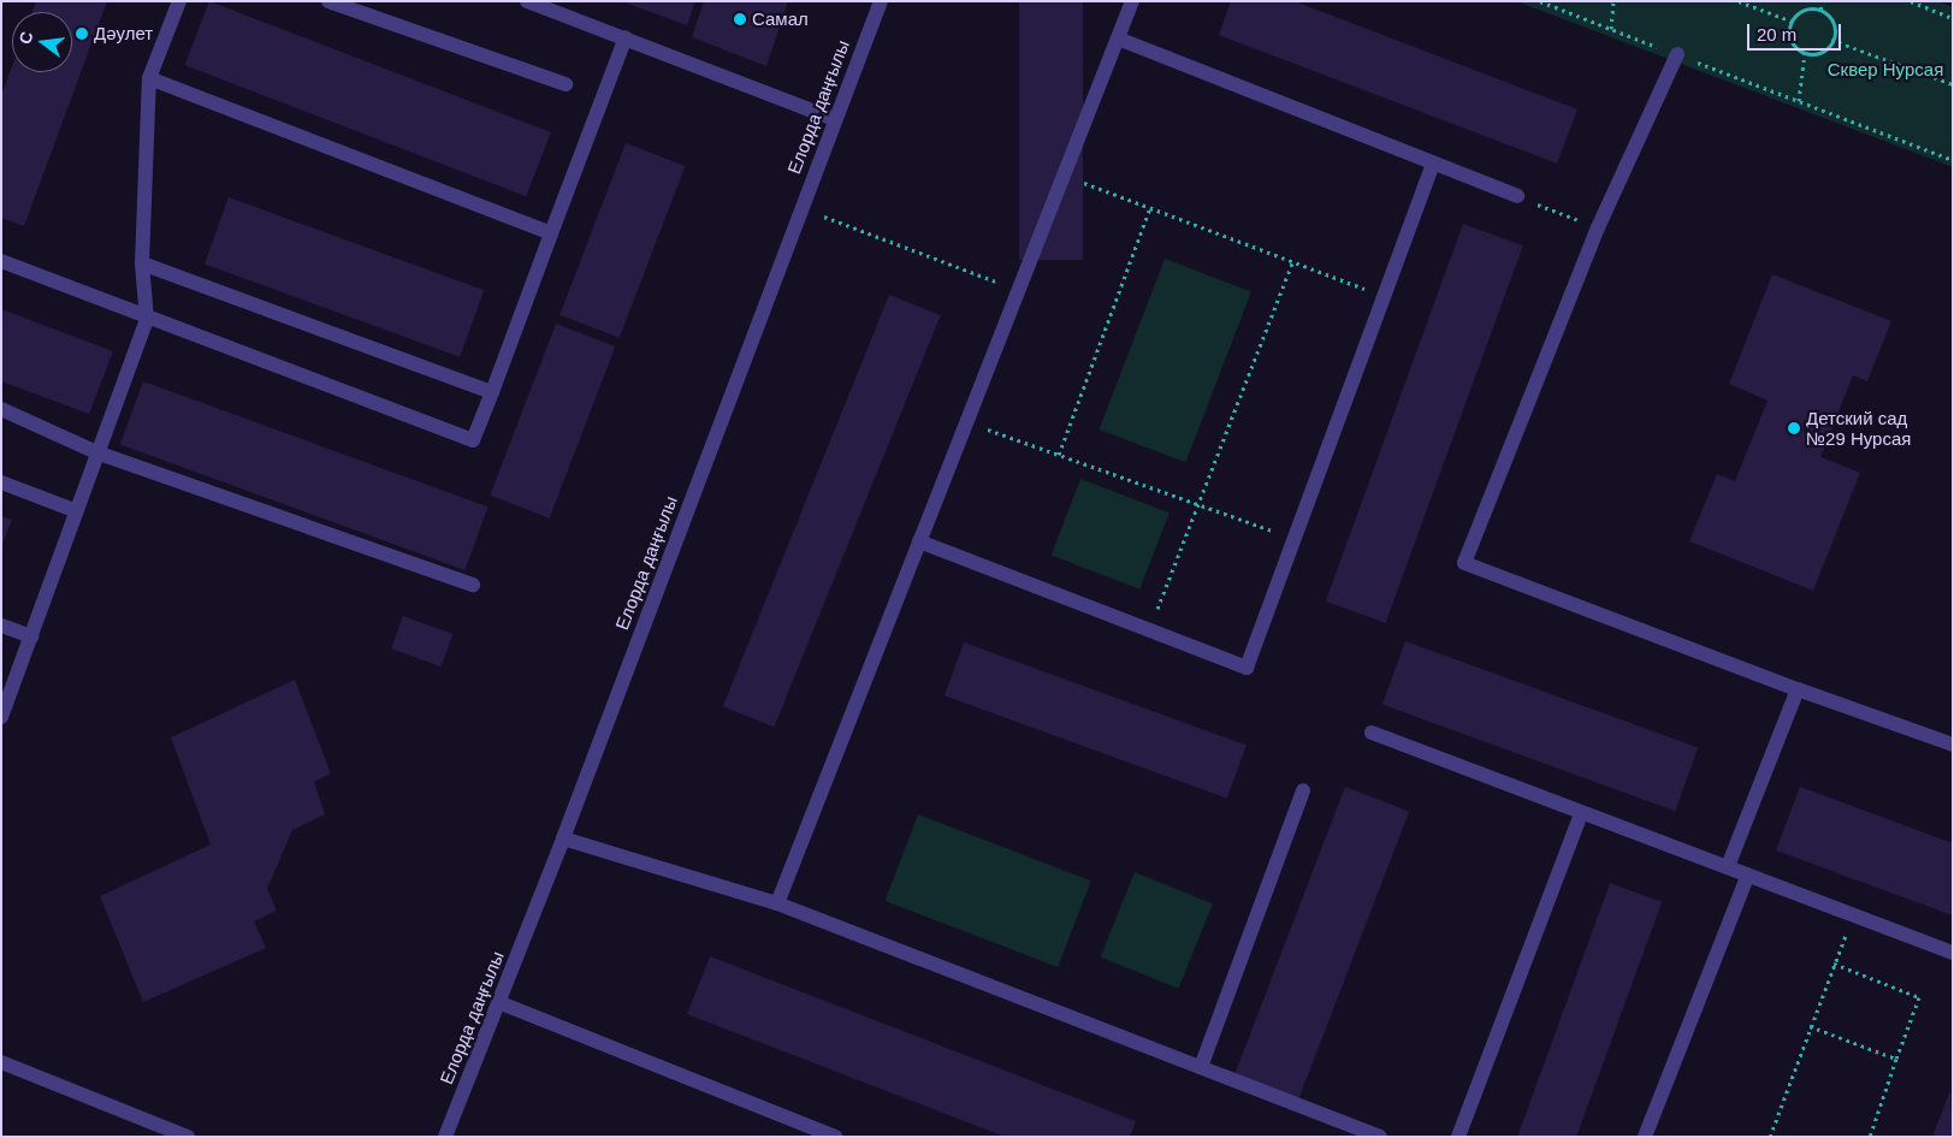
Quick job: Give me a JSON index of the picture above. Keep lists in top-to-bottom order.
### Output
{
  "streets": {
    "street": ["Елорда даңғылы"]
  },
  "parks": ["Сквер Нурсая"],
  "places": ["Самал", "Дәулет", "Детский сад №29 Нурсая"],
  "scale_bar": "20 m",
  "north": "left"
}
